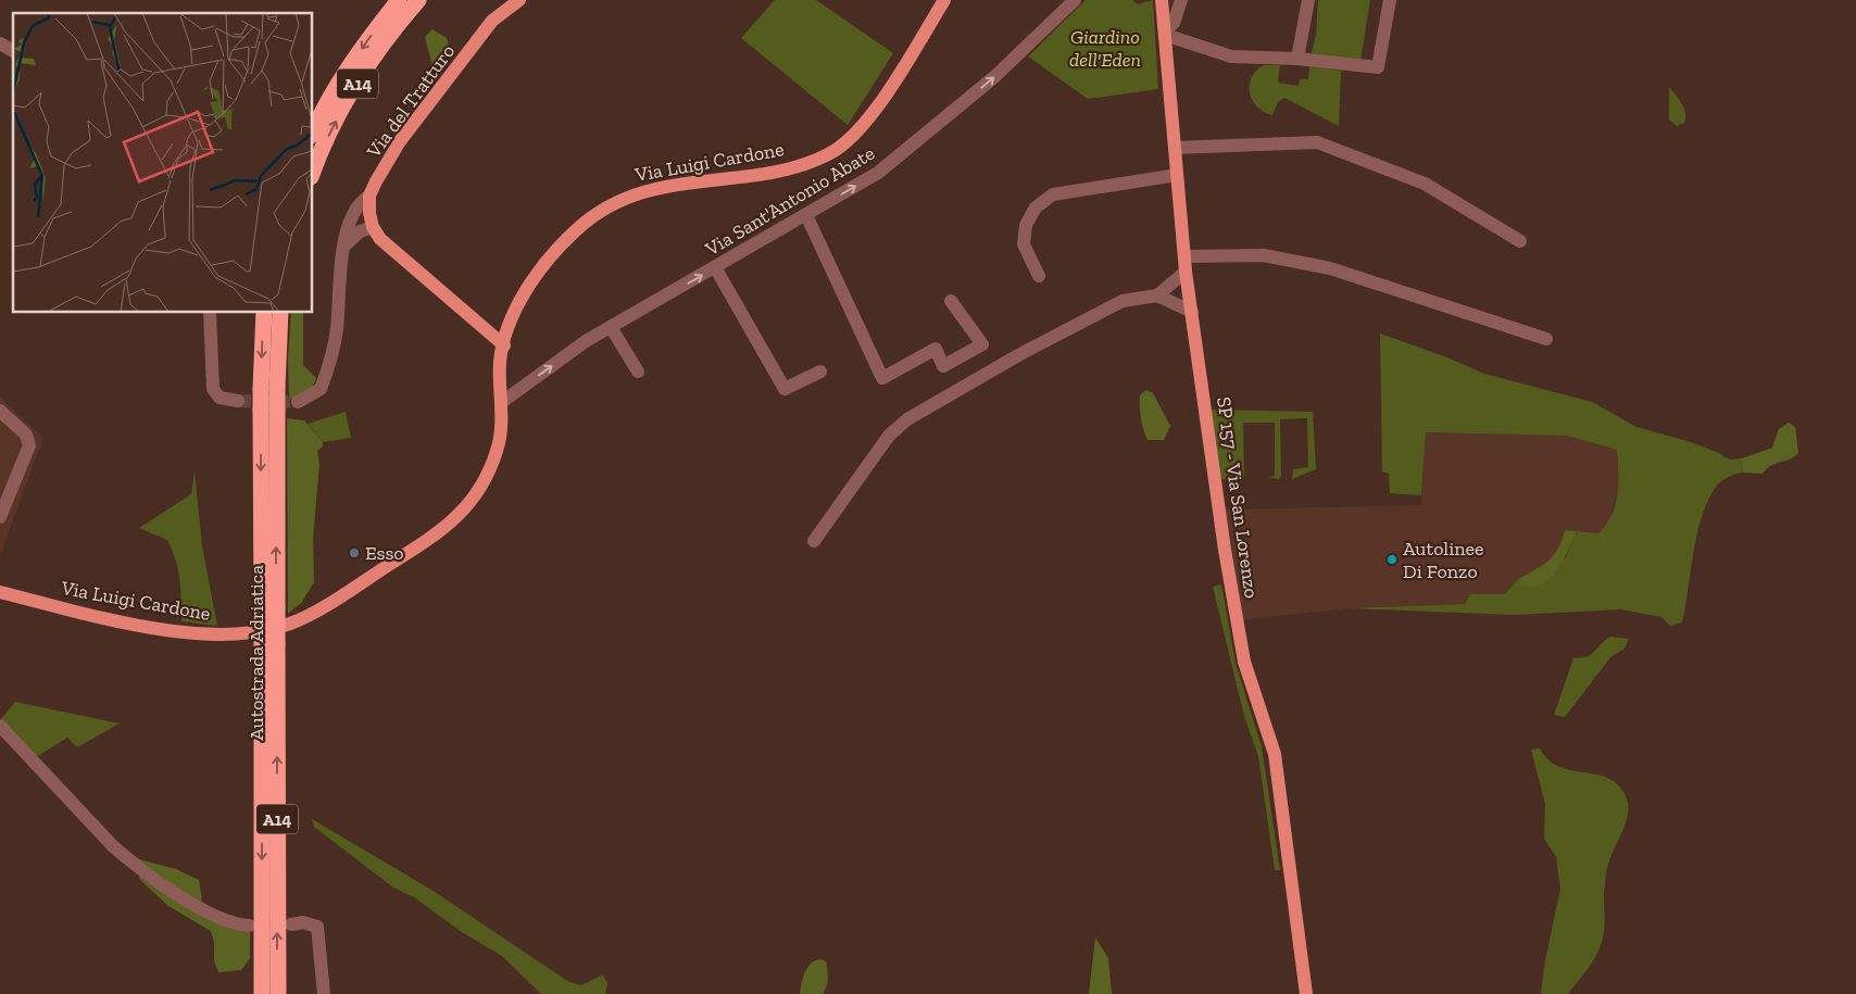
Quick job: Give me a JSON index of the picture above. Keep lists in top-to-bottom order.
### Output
{
  "streets": {
    "highway": ["A14", "Autostrada Adriatica"],
    "main road": ["Via del Tratturo", "Via Luigi Cardone", "SP 157 - Via San Lorenzo"],
    "street": ["Via Sant'Antonio Abate"]
  },
  "crossings": [
    ["Via Luigi Cardone", "Via Sant'Antonio Abate"]
  ],
  "one_way": ["Via Sant'Antonio Abate"],
  "parks": ["Giardino dell'Eden"],
  "places": ["Esso", "Autolinee Di Fonzo"]
}
